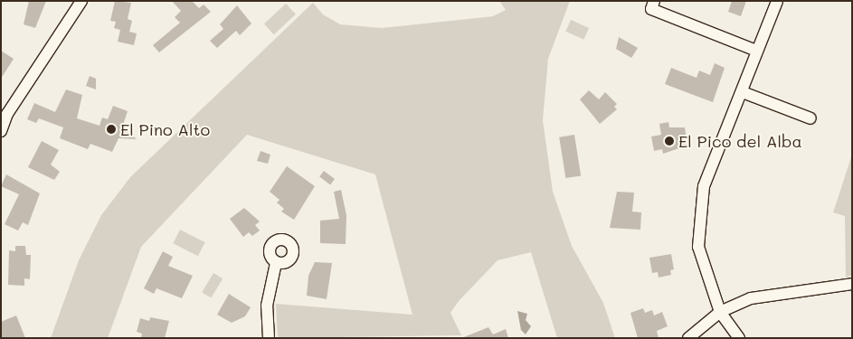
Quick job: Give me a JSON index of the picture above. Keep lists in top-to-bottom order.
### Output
{
  "places": ["El Pino Alto", "El Pico del Alba"]
}
